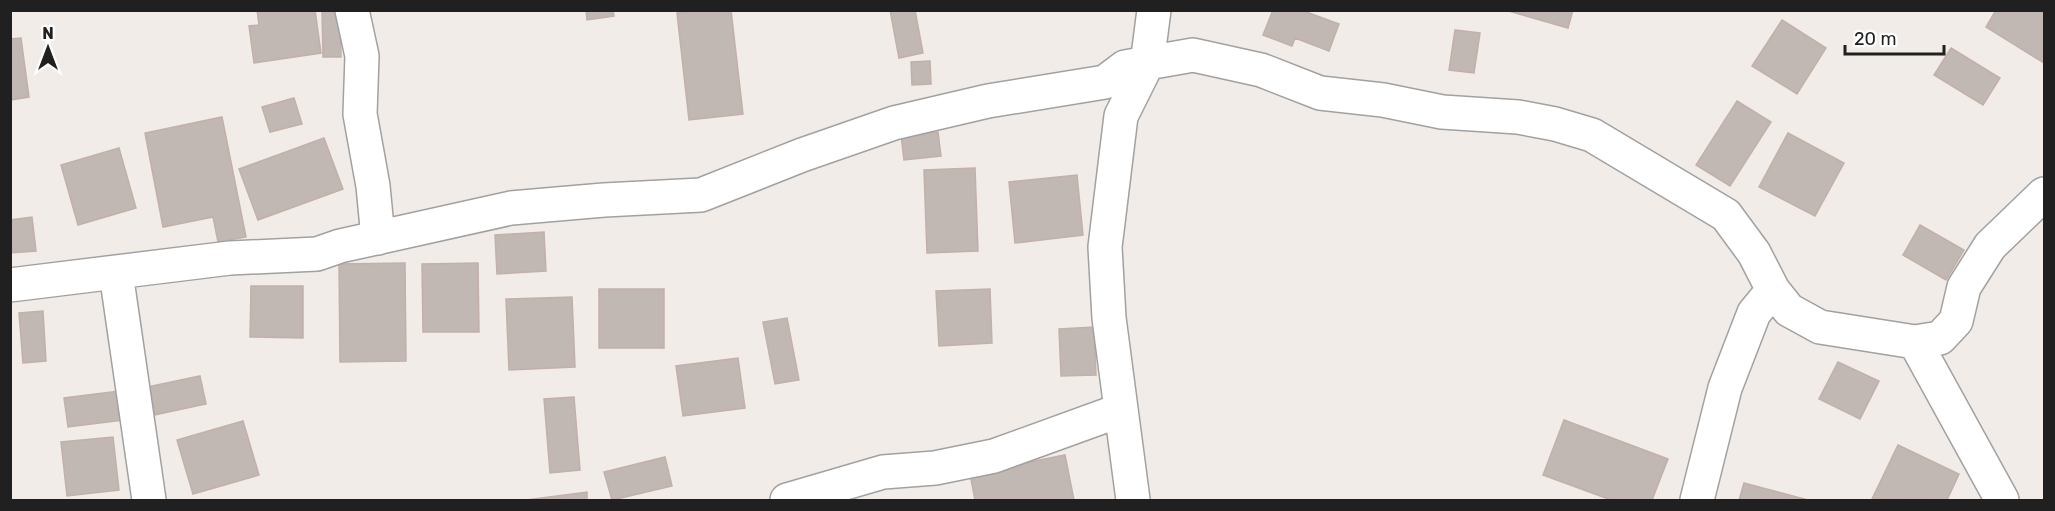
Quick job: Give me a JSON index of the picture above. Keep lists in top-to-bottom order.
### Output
{
  "scale_bar": "20 m",
  "north": "top"
}
